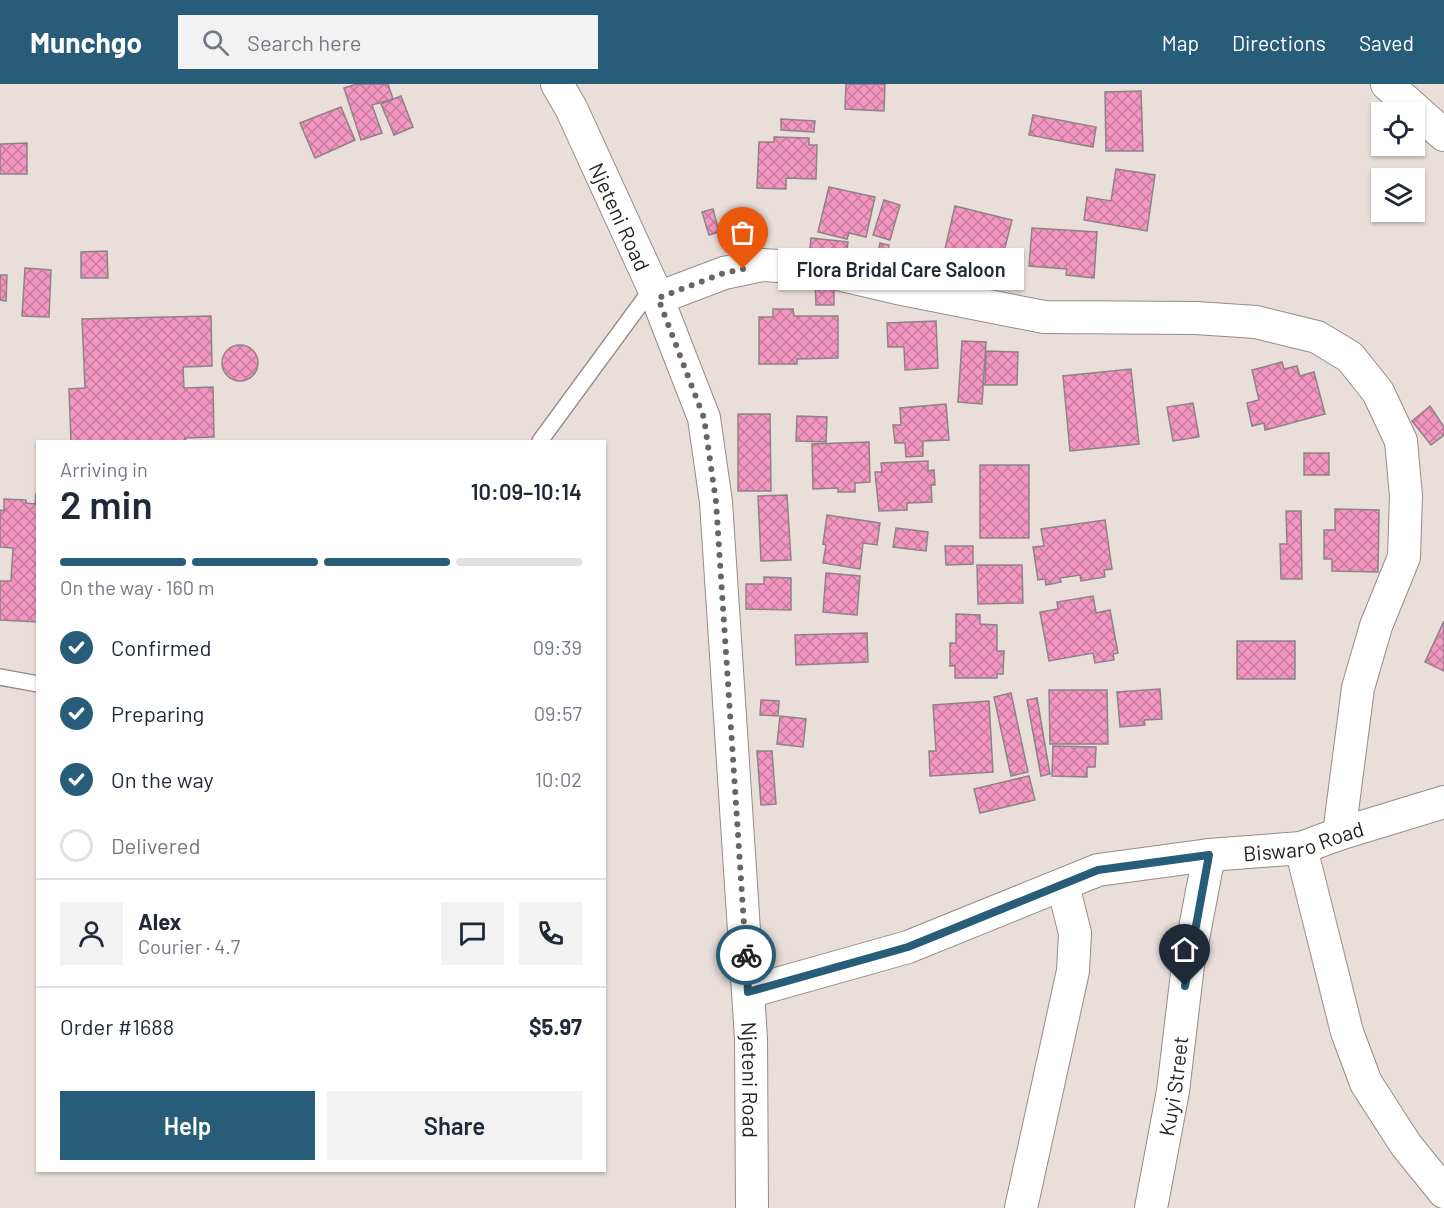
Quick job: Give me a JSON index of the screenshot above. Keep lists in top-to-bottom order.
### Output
{
  "streets": {
    "street": ["Njeteni Road", "Biswaro Road", "Kuyi Street"]
  },
  "crossings": [
    ["Njeteni Road", "Biswaro Road"],
    ["Biswaro Road", "Kuyi Street"]
  ],
  "places": ["Flora Bridal Care Saloon"],
  "page": {
    "header": "Munchgo",
    "search": "Search here",
    "nav": ["Map", "Directions", "Saved"],
    "bubble": "Flora Bridal Care Saloon",
    "heading": ["2 min", "Arriving in", "10:09–10:14"],
    "panel": [
      "Alex",
      "Courier · 4.7",
      "Order #1688",
      "$5.97"
    ],
    "bar": "On the way · 160 m",
    "list": [
      ["Confirmed", "09:39"],
      ["Preparing", "09:57"],
      ["On the way", "10:02"],
      "Delivered"
    ],
    "buttons": ["Help", "Share"]
  }
}
